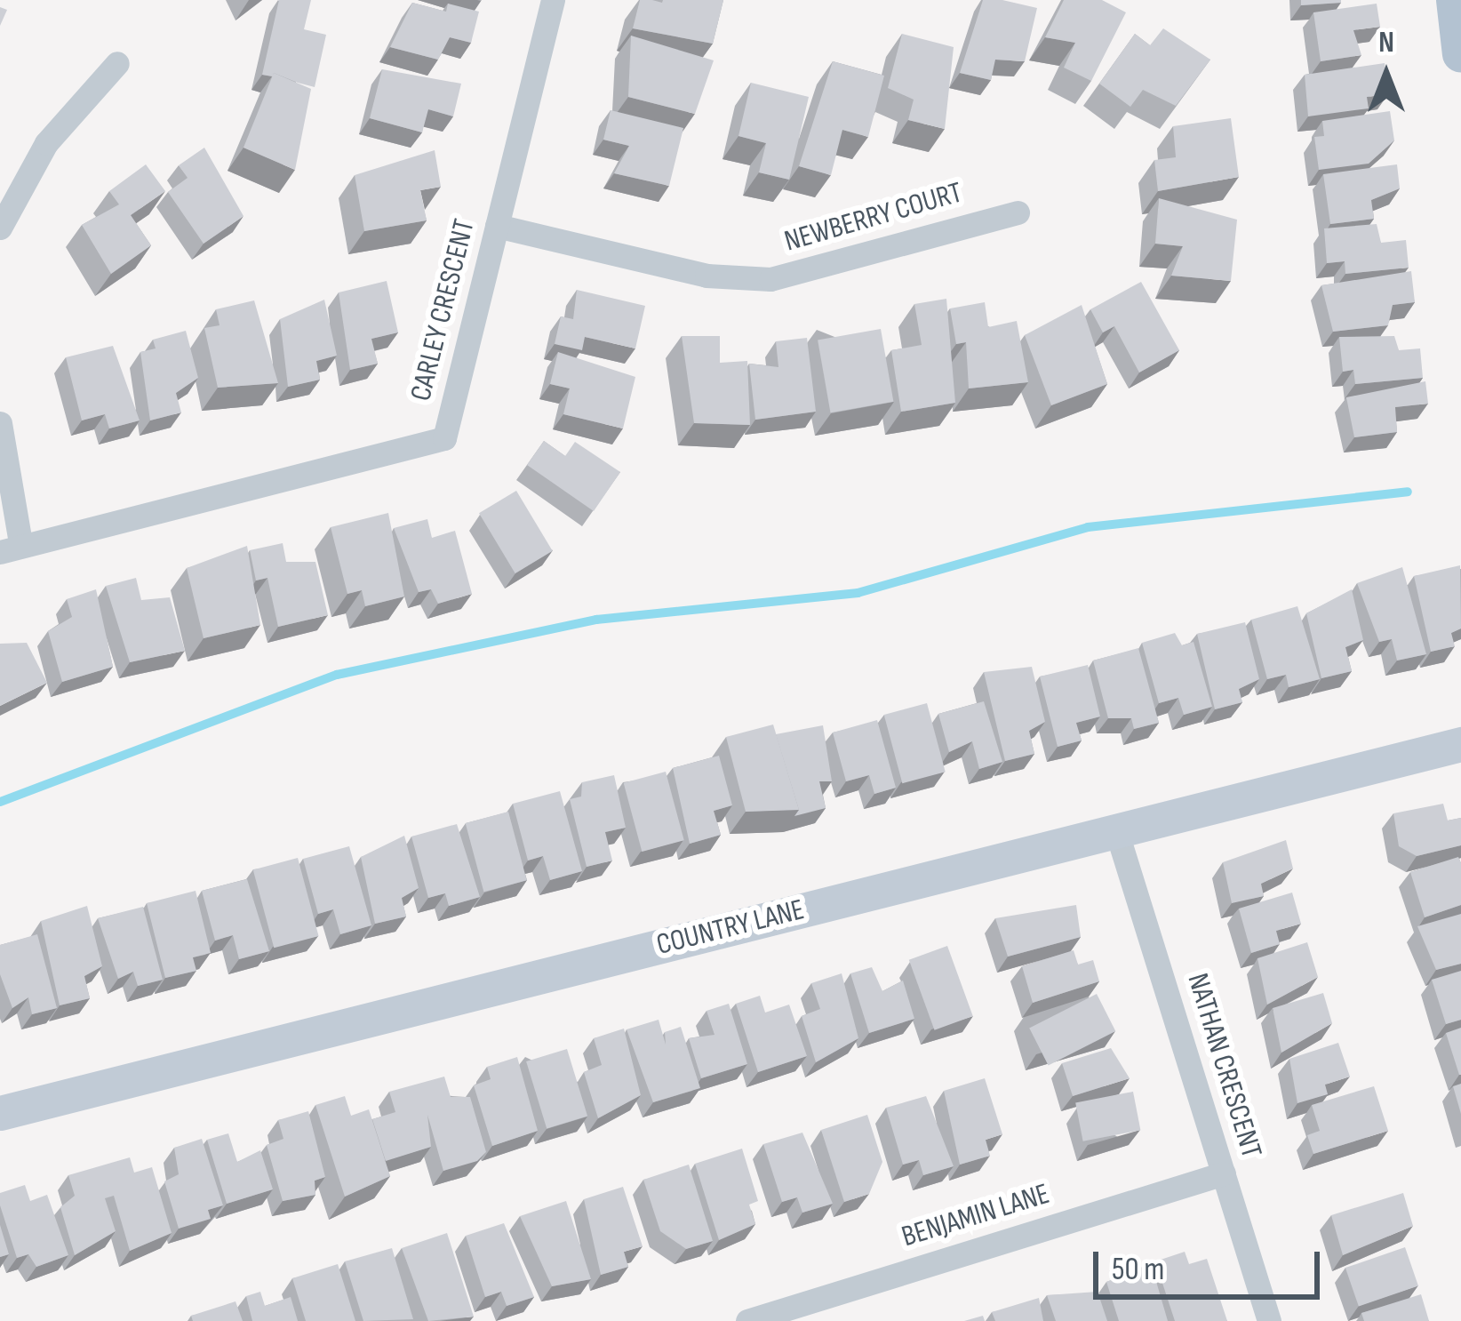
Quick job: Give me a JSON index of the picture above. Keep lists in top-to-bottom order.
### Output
{
  "streets": {
    "street": [
      "NEWBERRY COURT",
      "CARLEY CRESCENT",
      "COUNTRY LANE",
      "NATHAN CRESCENT",
      "BENJAMIN LANE"
    ]
  },
  "crossings": [
    ["NEWBERRY COURT", "CARLEY CRESCENT"],
    ["COUNTRY LANE", "NATHAN CRESCENT"],
    ["NATHAN CRESCENT", "BENJAMIN LANE"]
  ],
  "scale_bar": "50 m",
  "north": "top"
}
